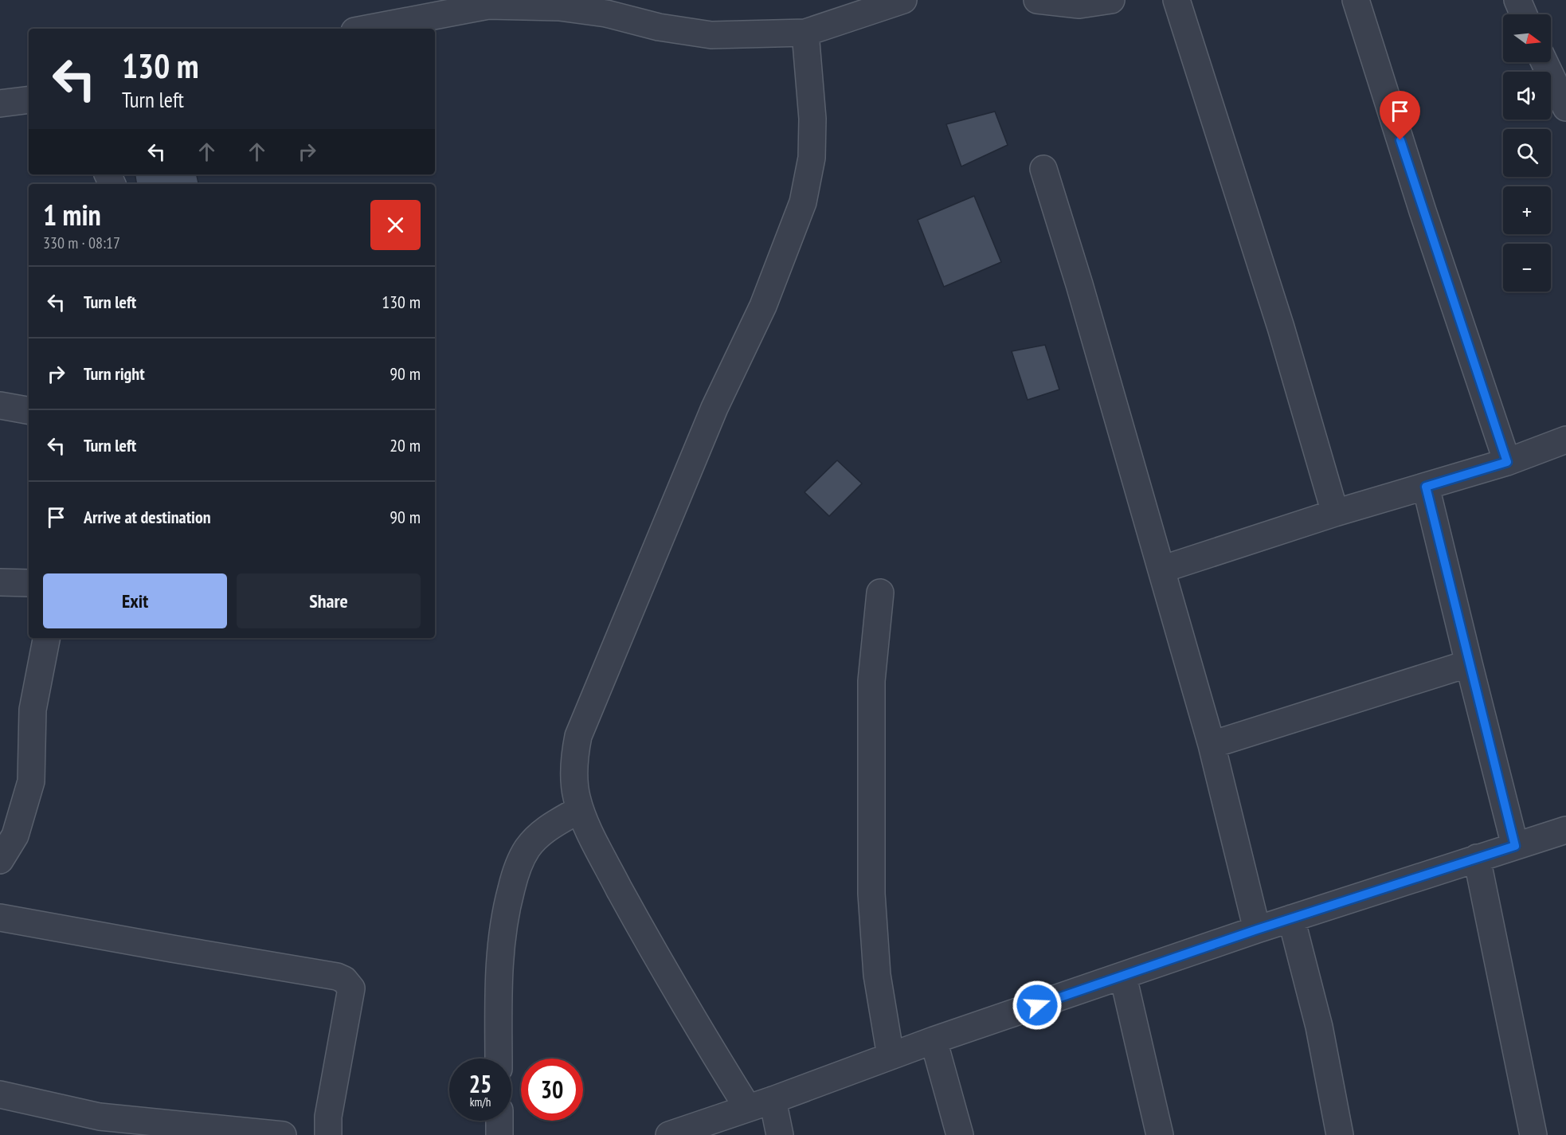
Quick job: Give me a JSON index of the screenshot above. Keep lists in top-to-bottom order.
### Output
{
  "north": "right",
  "page": {
    "map_buttons": ["+", "−"],
    "turn": ["130 m", "Turn left"],
    "heading": ["1 min", "330 m · 08:17"],
    "list": [
      {
        "name": "Turn left",
        "value": "130 m"
      },
      {
        "name": "Turn right",
        "value": "90 m"
      },
      {
        "name": "Turn left",
        "value": "20 m"
      },
      {
        "name": "Arrive at destination",
        "value": "90 m"
      }
    ],
    "buttons": ["Exit", "Share"],
    "speed": "25 km/h",
    "limit": "30"
  }
}
